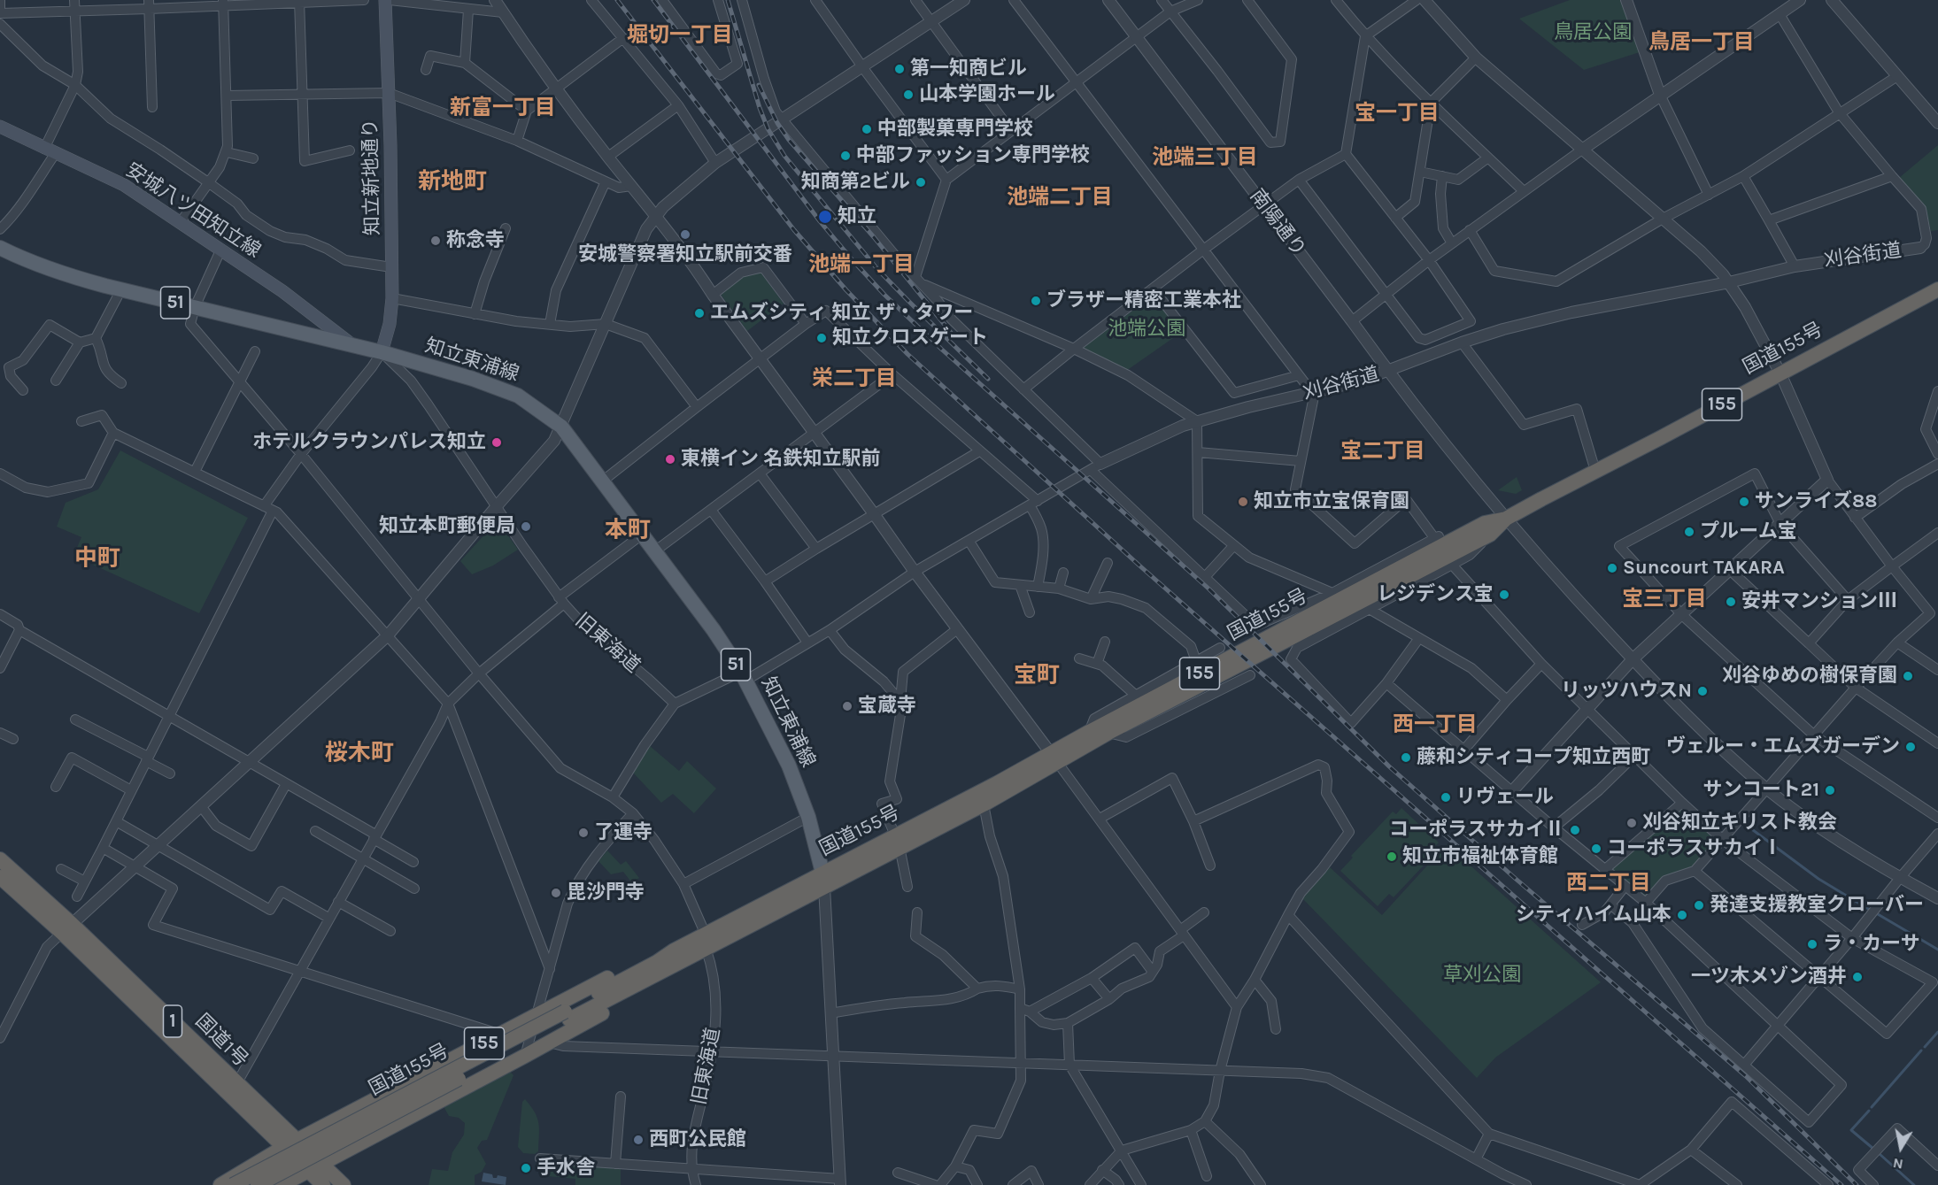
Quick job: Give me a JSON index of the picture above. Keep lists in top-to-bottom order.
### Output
{
  "streets": {
    "highway": [
      "国道155号",
      "155",
      "1",
      "国道1号"
    ],
    "main road": [
      "知立新地通り",
      "安城八ツ田知立線",
      "51",
      "知立東浦線"
    ],
    "street": ["南陽通り", "刈谷街道", "旧東海道"]
  },
  "crossings": [
    ["知立新地通り", "知立東浦線"],
    ["知立新地通り", "旧東海道"],
    ["安城八ツ田知立線", "知立東浦線"],
    ["南陽通り", "刈谷街道"],
    ["南陽通り", "国道155号"],
    ["刈谷街道", "知立東浦線"],
    ["刈谷街道", "旧東海道"],
    ["国道155号", "知立東浦線"],
    ["国道155号", "155"],
    ["国道155号", "旧東海道"],
    ["知立東浦線", "旧東海道"],
    ["155", "国道1号"]
  ],
  "districts": [
    "堀切一丁目",
    "鳥居一丁目",
    "新富一丁目",
    "宝一丁目",
    "池端三丁目",
    "新地町",
    "池端二丁目",
    "池端一丁目",
    "栄二丁目",
    "宝二丁目",
    "本町",
    "中町",
    "宝三丁目",
    "宝町",
    "西一丁目",
    "桜木町",
    "西二丁目"
  ],
  "parks": ["鳥居公園", "池端公園", "草刈公園"],
  "places": [
    "第一知商ビル",
    "山本学園ホール",
    "中部製菓専門学校",
    "中部ファッション専門学校",
    "知商第2ビル",
    "知立",
    "安城警察署知立駅前交番",
    "称念寺",
    "ブラザー精密工業本社",
    "エムズシティ 知立 ザ・タワー",
    "知立クロスゲート",
    "ホテルクラウンパレス知立",
    "東横イン 名鉄知立駅前",
    "知立市立宝保育園",
    "サンライズ88",
    "知立本町郵便局",
    "プルーム宝",
    "Suncourt TAKARA",
    "レジデンス宝",
    "安井マンションⅢ",
    "刈谷ゆめの樹保育園",
    "リッツハウスN",
    "宝蔵寺",
    "ヴェルー・エムズガーデン",
    "藤和シティコープ知立西町",
    "サンコート21",
    "リヴェール",
    "刈谷知立キリスト教会",
    "コーポラスサカイⅡ",
    "了運寺",
    "コーポラスサカイⅠ",
    "知立市福祉体育館",
    "毘沙門寺",
    "発達支援教室クローバー",
    "シティハイム山本",
    "ラ・カーサ",
    "一ツ木メゾン酒井",
    "西町公民館",
    "手水舎"
  ],
  "north": "bottom"
}
